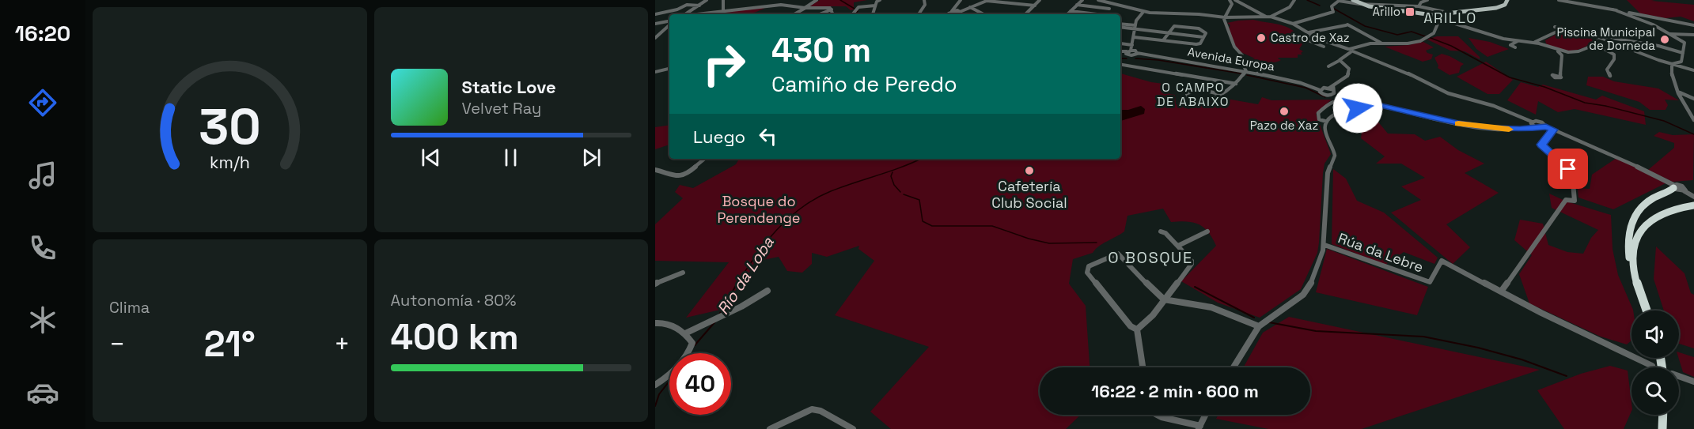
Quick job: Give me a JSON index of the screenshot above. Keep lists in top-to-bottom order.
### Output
{
  "streets": {
    "street": ["Avenida Europa", "Rúa da Lebre"]
  },
  "districts": ["ARILLO", "O CAMPO DE ABAIXO", "O BOSQUE"],
  "water": ["Río da Loba"],
  "parks": ["Bosque do Perendenge"],
  "places": {
    "transit": ["Arillo"],
    "other": [
      "Castro de Xaz",
      "Piscina Municipal de Dorneda",
      "Pazo de Xaz",
      "Cafetería Club Social"
    ]
  },
  "page": {
    "tabs": "16:20",
    "turn": ["430 m", "Camiño de Peredo"],
    "song": ["Static Love", "Velvet Ray"],
    "then": "Luego",
    "tile": [
      "Clima",
      ["Autonomía · 80%", "400 km"]
    ],
    "heat": ["−", "21°", "+"],
    "limit": "40",
    "trip": "16:22 · 2 min · 600 m",
    "gauge": ["30", "km/h"]
  }
}
